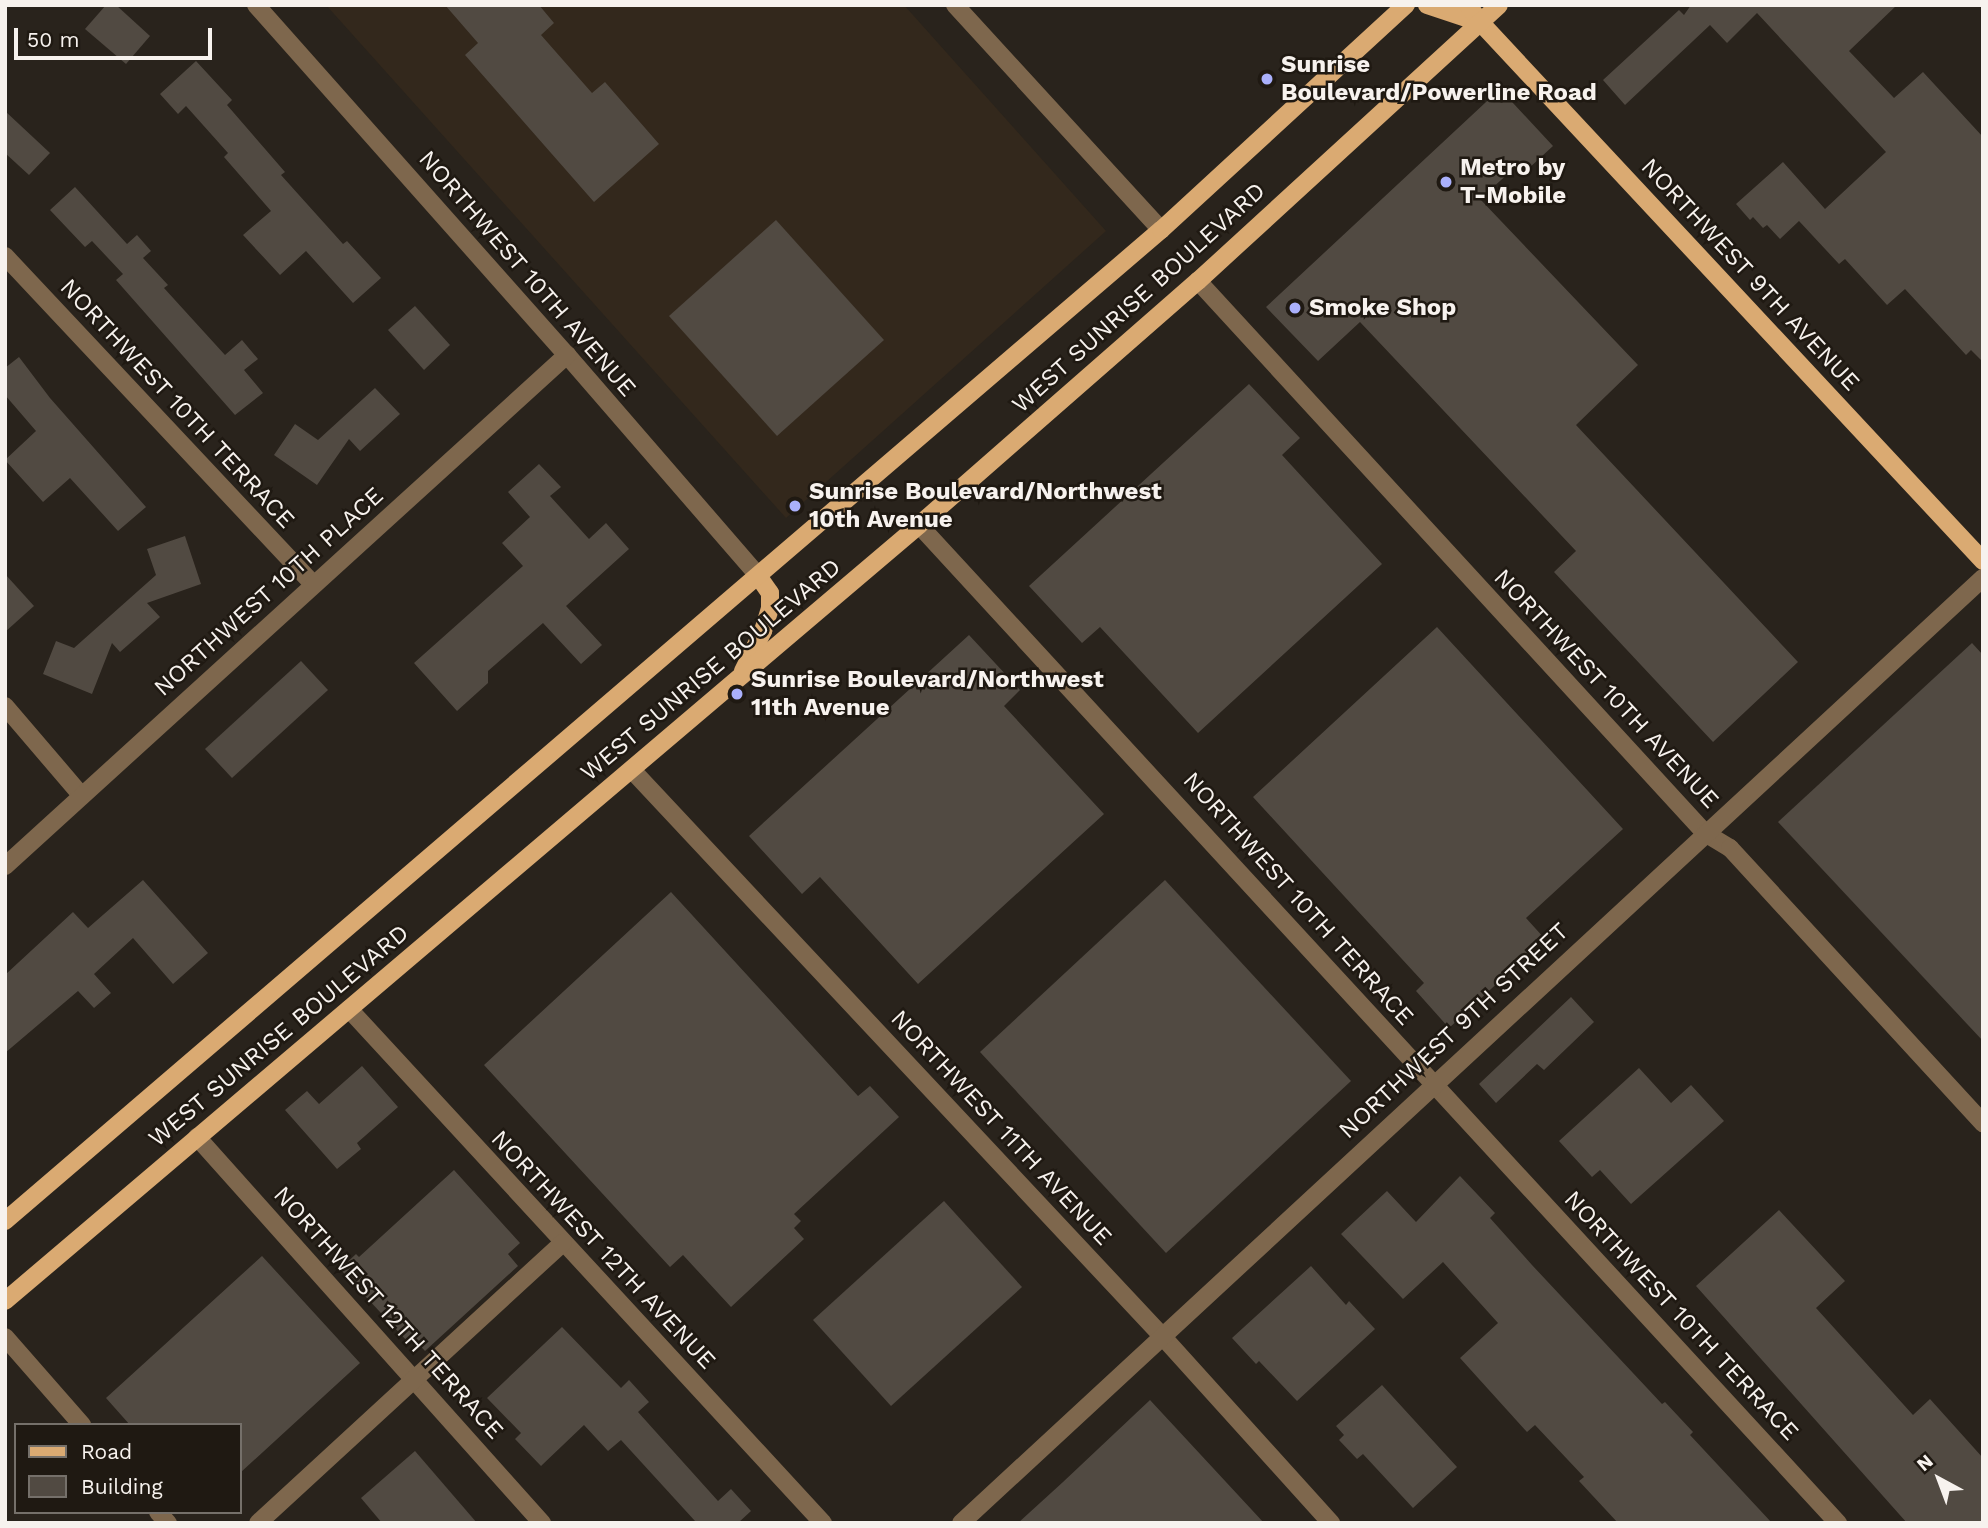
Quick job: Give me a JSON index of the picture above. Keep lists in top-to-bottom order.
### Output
{
  "streets": {
    "main road": ["NORTHWEST 9TH AVENUE", "WEST SUNRISE BOULEVARD"],
    "street": [
      "NORTHWEST 10TH AVENUE",
      "NORTHWEST 10TH TERRACE",
      "NORTHWEST 10TH PLACE",
      "NORTHWEST 9TH STREET",
      "NORTHWEST 11TH AVENUE",
      "NORTHWEST 12TH AVENUE",
      "NORTHWEST 12TH TERRACE"
    ]
  },
  "crossings": [
    ["NORTHWEST 10TH AVENUE", "WEST SUNRISE BOULEVARD"],
    ["NORTHWEST 10TH AVENUE", "NORTHWEST 10TH PLACE"],
    ["NORTHWEST 10TH AVENUE", "NORTHWEST 9TH STREET"],
    ["NORTHWEST 9TH AVENUE", "WEST SUNRISE BOULEVARD"],
    ["WEST SUNRISE BOULEVARD", "NORTHWEST 10TH TERRACE"],
    ["WEST SUNRISE BOULEVARD", "NORTHWEST 11TH AVENUE"],
    ["WEST SUNRISE BOULEVARD", "NORTHWEST 12TH AVENUE"],
    ["WEST SUNRISE BOULEVARD", "NORTHWEST 12TH TERRACE"],
    ["NORTHWEST 10TH TERRACE", "NORTHWEST 10TH PLACE"],
    ["NORTHWEST 10TH TERRACE", "NORTHWEST 9TH STREET"],
    ["NORTHWEST 9TH STREET", "NORTHWEST 11TH AVENUE"]
  ],
  "places": [
    "Sunrise Boulevard/Powerline Road",
    "Metro by T-Mobile",
    "Smoke Shop",
    "Sunrise Boulevard/Northwest 10th Avenue",
    "Sunrise Boulevard/Northwest 11th Avenue"
  ],
  "legend": ["Road", "Building"],
  "scale_bar": "50 m",
  "north": "top left"
}
